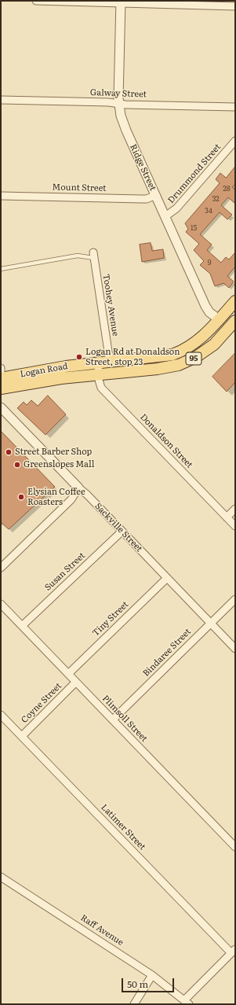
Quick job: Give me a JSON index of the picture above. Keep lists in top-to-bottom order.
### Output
{
  "streets": {
    "main road": ["95", "Logan Road"],
    "street": [
      "Galway Street",
      "Ridge Street",
      "Drummond Street",
      "Mount Street",
      "Toohey Avenue",
      "Donaldson Street",
      "Sackville Street",
      "Susan Street",
      "Tiny Street",
      "Bindaree Street",
      "Coyne Street",
      "Plimsoll Street",
      "Latimer Street",
      "Raff Avenue"
    ]
  },
  "crossings": [
    ["Galway Street", "Ridge Street"],
    ["Ridge Street", "Drummond Street"],
    ["Ridge Street", "Mount Street"],
    ["Ridge Street", "Logan Road"],
    ["Toohey Avenue", "Logan Road"],
    ["Logan Road", "Donaldson Street"],
    ["Sackville Street", "Susan Street"],
    ["Sackville Street", "Tiny Street"],
    ["Sackville Street", "Bindaree Street"],
    ["Susan Street", "Plimsoll Street"],
    ["Tiny Street", "Plimsoll Street"],
    ["Bindaree Street", "Plimsoll Street"],
    ["Coyne Street", "Plimsoll Street"],
    ["Coyne Street", "Latimer Street"]
  ],
  "places": [
    "Logan Rd at Donaldson Street, stop 23",
    "Street Barber Shop",
    "Greenslopes Mall",
    "Elysian Coffee Roasters"
  ],
  "house_numbers": [
    "28",
    "32",
    "34",
    "15",
    "9"
  ],
  "scale_bar": "50 m"
}
